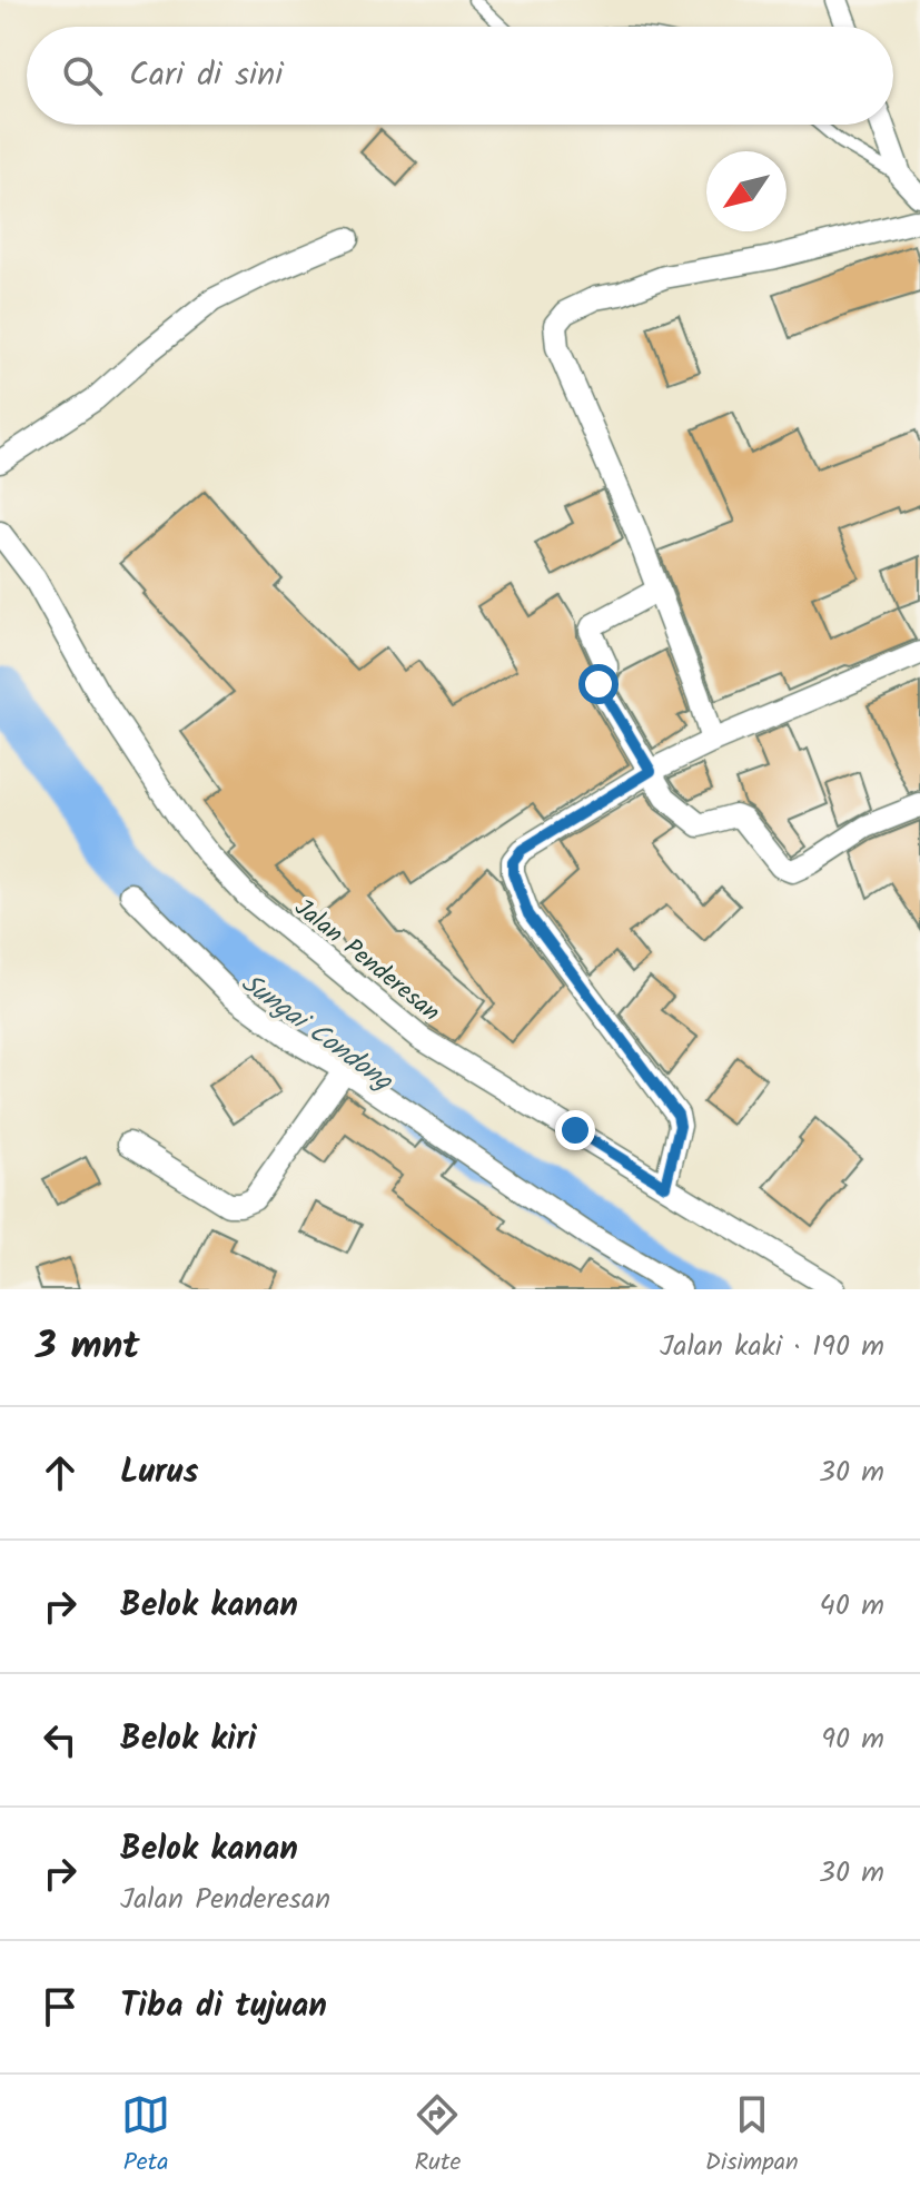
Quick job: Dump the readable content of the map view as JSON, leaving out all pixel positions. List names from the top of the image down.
{
  "streets": {
    "street": ["Jalan Penderesan"]
  },
  "water": ["Sungai Condong"],
  "north": "bottom left",
  "page": {
    "search": "Cari di sini",
    "heading": ["3 mnt", "Jalan kaki · 190 m"],
    "list": [
      ["Lurus", "30 m"],
      ["Belok kanan", "40 m"],
      ["Belok kiri", "90 m"],
      ["Belok kanan", "Jalan Penderesan", "30 m"],
      "Tiba di tujuan"
    ],
    "nav": ["Peta", "Rute", "Disimpan"]
  }
}
